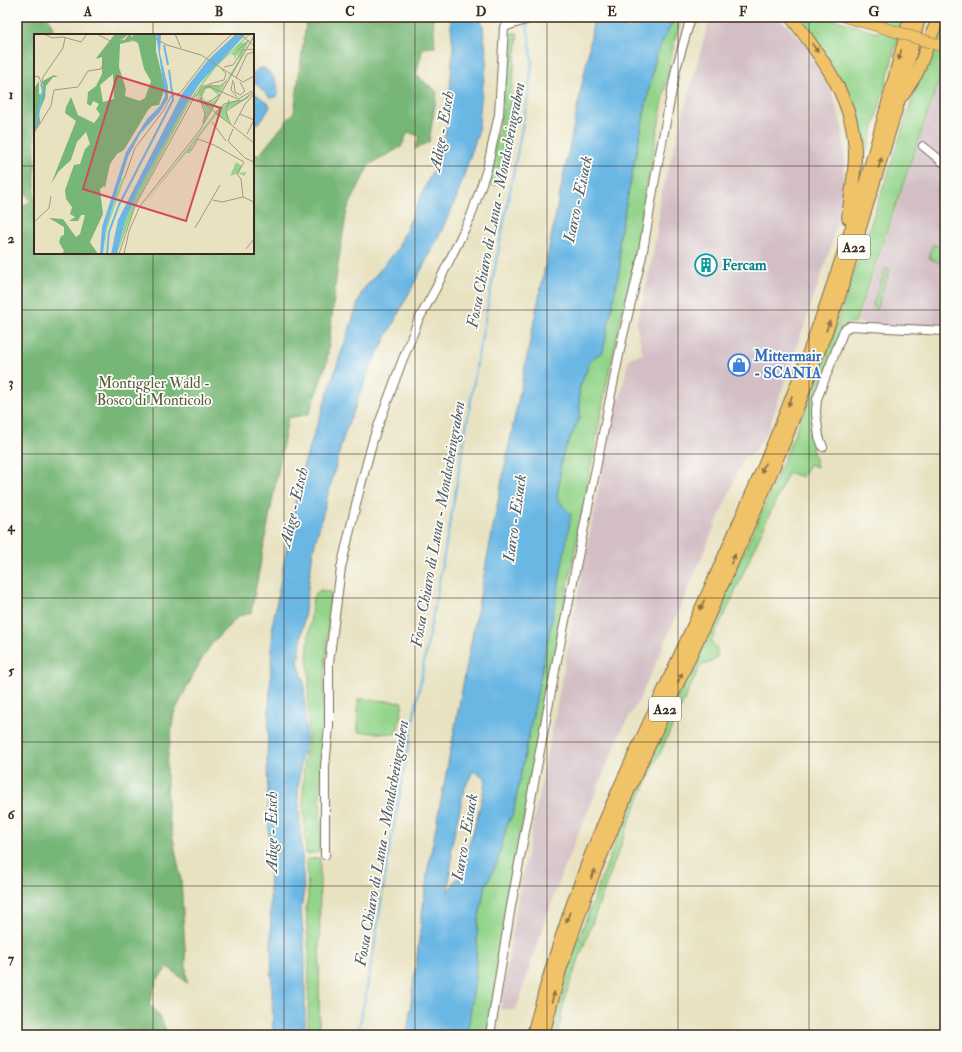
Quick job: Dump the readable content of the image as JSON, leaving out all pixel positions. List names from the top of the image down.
{
  "streets": {
    "highway": ["A22"]
  },
  "water": ["Adige - Etsch", "Isarco - Eisack", "Fossa Chiaro di Luna - Mondscheingraben"],
  "parks": ["Montiggler Wald - Bosco di Monticolo"],
  "places": {
    "building": ["Fercam"],
    "shop": ["Mittermair - SCANIA"]
  },
  "grid": {
    "columns": [
      "A",
      "B",
      "C",
      "D",
      "E",
      "F",
      "G"
    ],
    "rows": [
      "1",
      "2",
      "3",
      "4",
      "5",
      "6",
      "7"
    ]
  }
}
